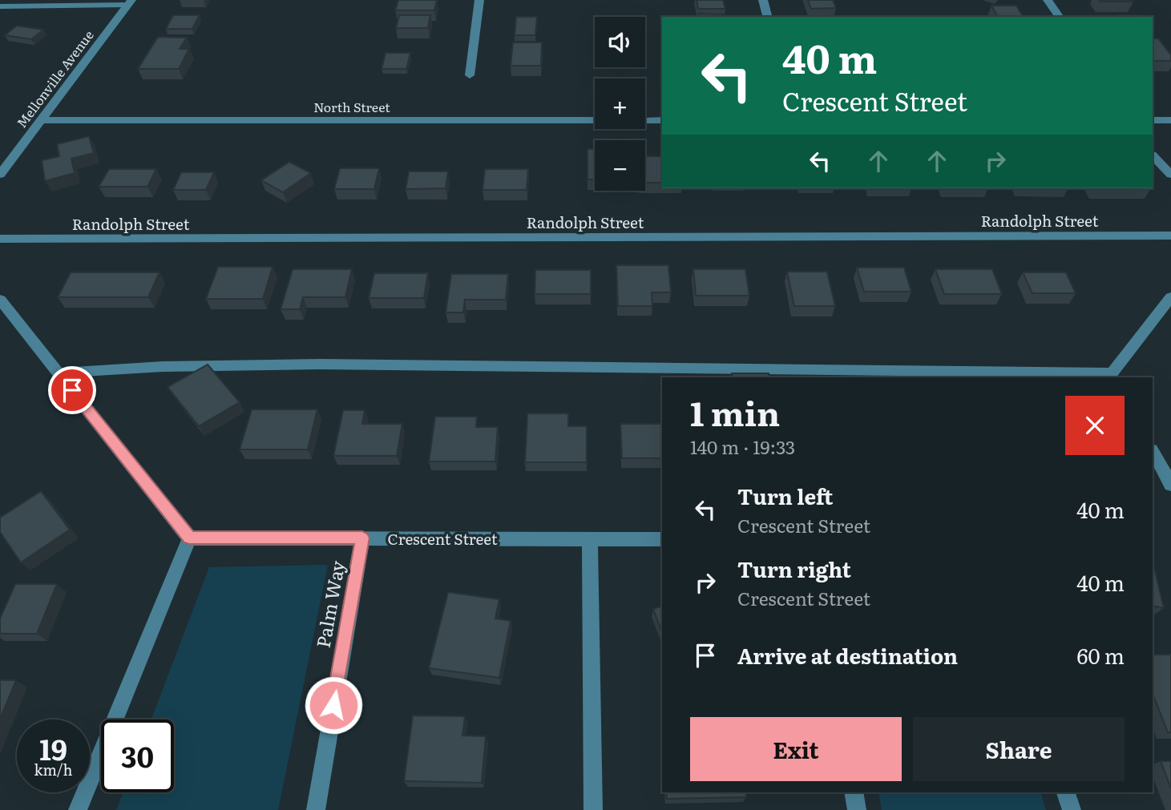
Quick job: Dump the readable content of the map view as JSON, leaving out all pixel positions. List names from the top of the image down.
{
  "streets": {
    "street": [
      "Mellonville Avenue",
      "North Street",
      "Randolph Street",
      "Crescent Street",
      "Palm Way"
    ]
  },
  "crossings": [
    ["Mellonville Avenue", "North Street"],
    ["Crescent Street", "Palm Way"]
  ],
  "page": {
    "map_buttons": ["+", "−"],
    "turn": ["40 m", "Crescent Street"],
    "heading": ["1 min", "140 m · 19:33"],
    "list": [
      {
        "name": "Turn left",
        "note": "Crescent Street",
        "value": "40 m"
      },
      {
        "name": "Turn right",
        "note": "Crescent Street",
        "value": "40 m"
      },
      {
        "name": "Arrive at destination",
        "value": "60 m"
      }
    ],
    "buttons": ["Exit", "Share"],
    "speed": "19 km/h",
    "limit": "30"
  }
}
